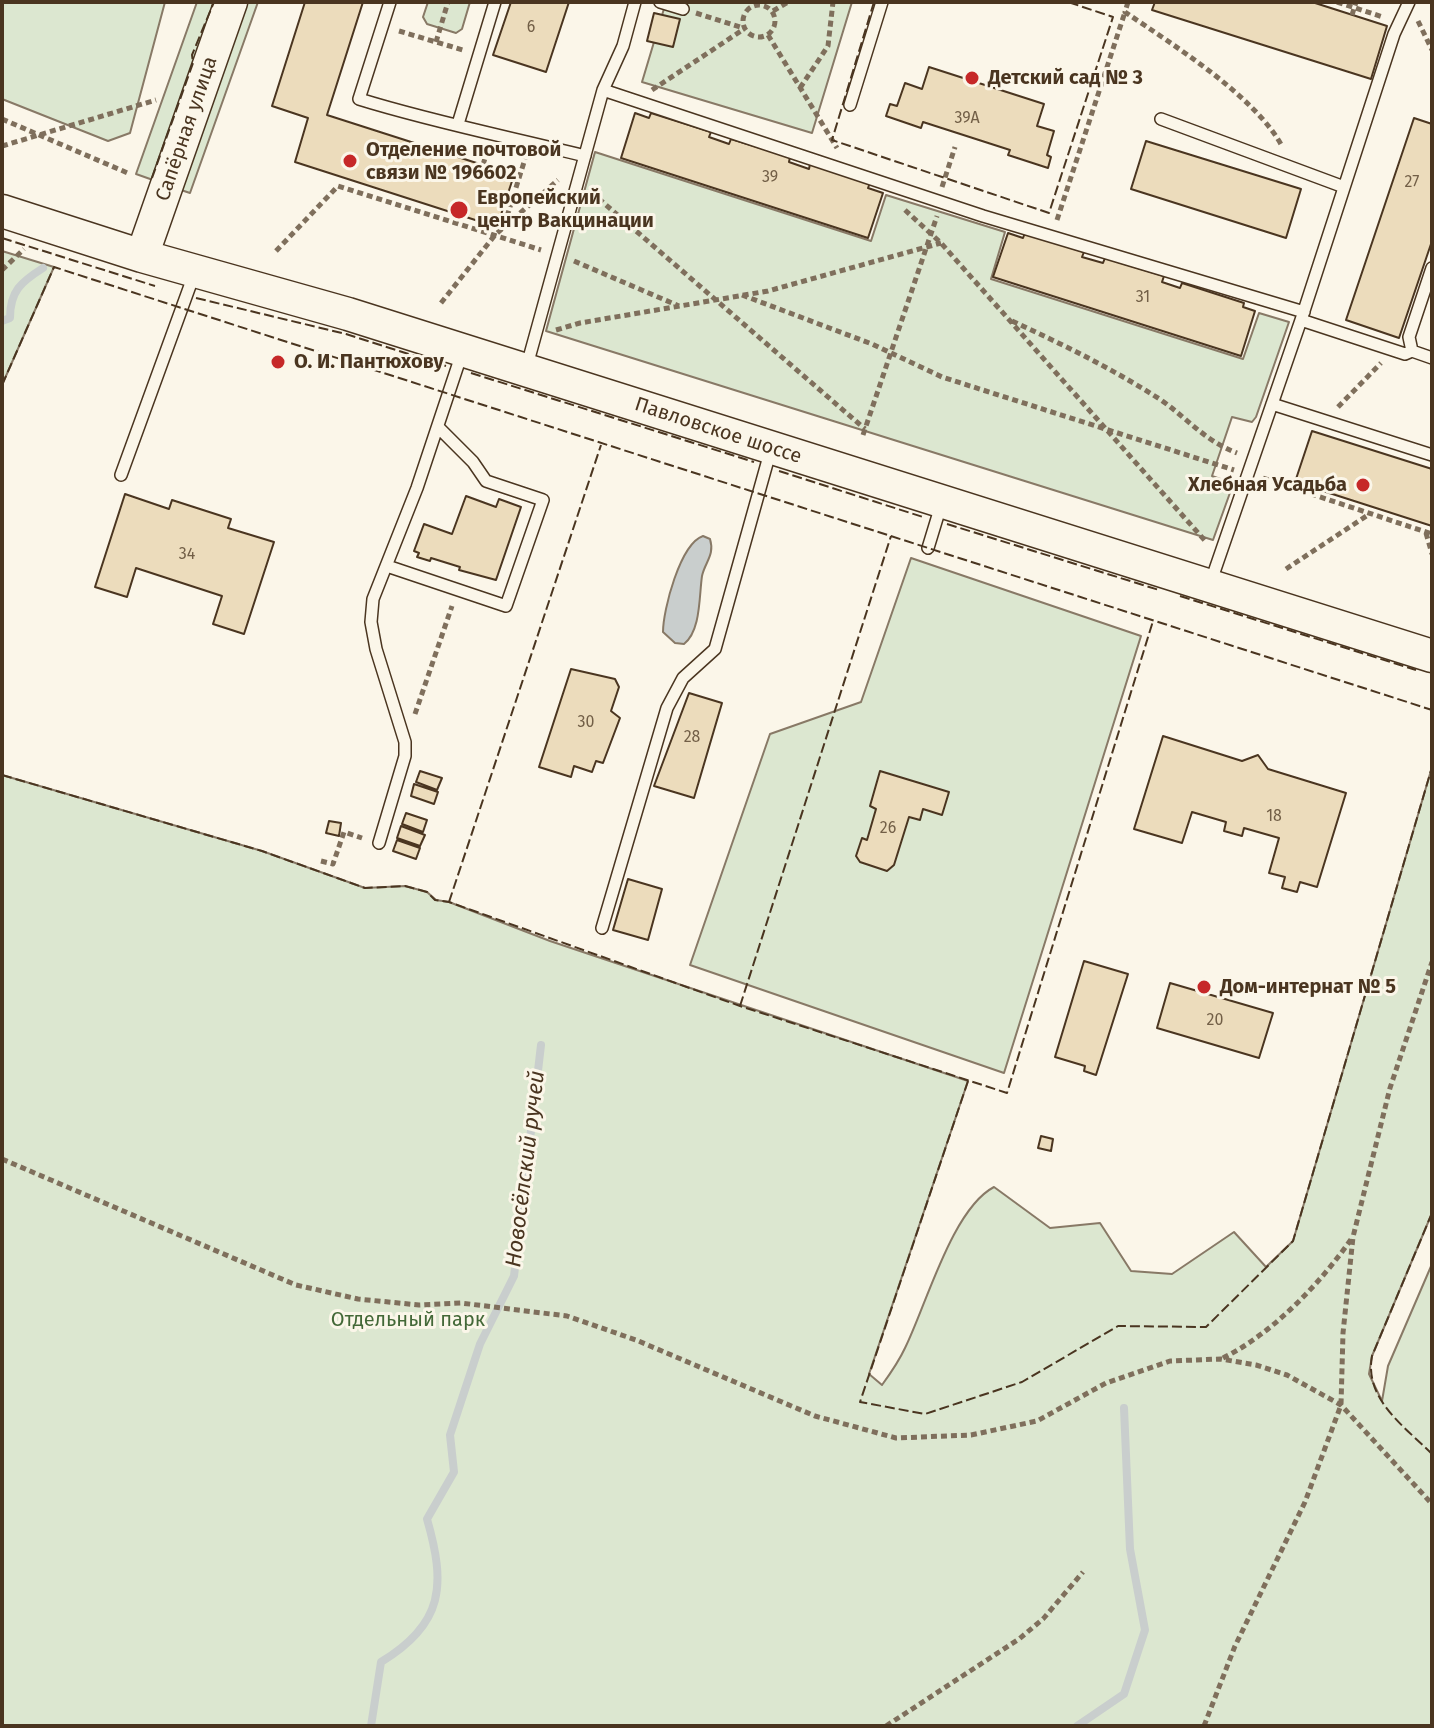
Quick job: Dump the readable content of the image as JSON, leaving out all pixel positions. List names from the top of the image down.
{
  "streets": {
    "main road": ["Сапёрная улица", "Павловское шоссе"]
  },
  "crossings": [
    ["Сапёрная улица", "Павловское шоссе"]
  ],
  "water": ["Новосёлский ручей"],
  "parks": ["Отдельный парк"],
  "places": [
    "Детский сад № 3",
    "Отделение почтовой связи № 196602",
    "Европейский центр Вакцинации",
    "О. И. Пантюхову",
    "Хлебная Усадьба",
    "Дом-интернат № 5"
  ],
  "house_numbers": [
    "6",
    "39А",
    "39",
    "27",
    "31",
    "34",
    "30",
    "28",
    "18",
    "26",
    "20"
  ]
}
